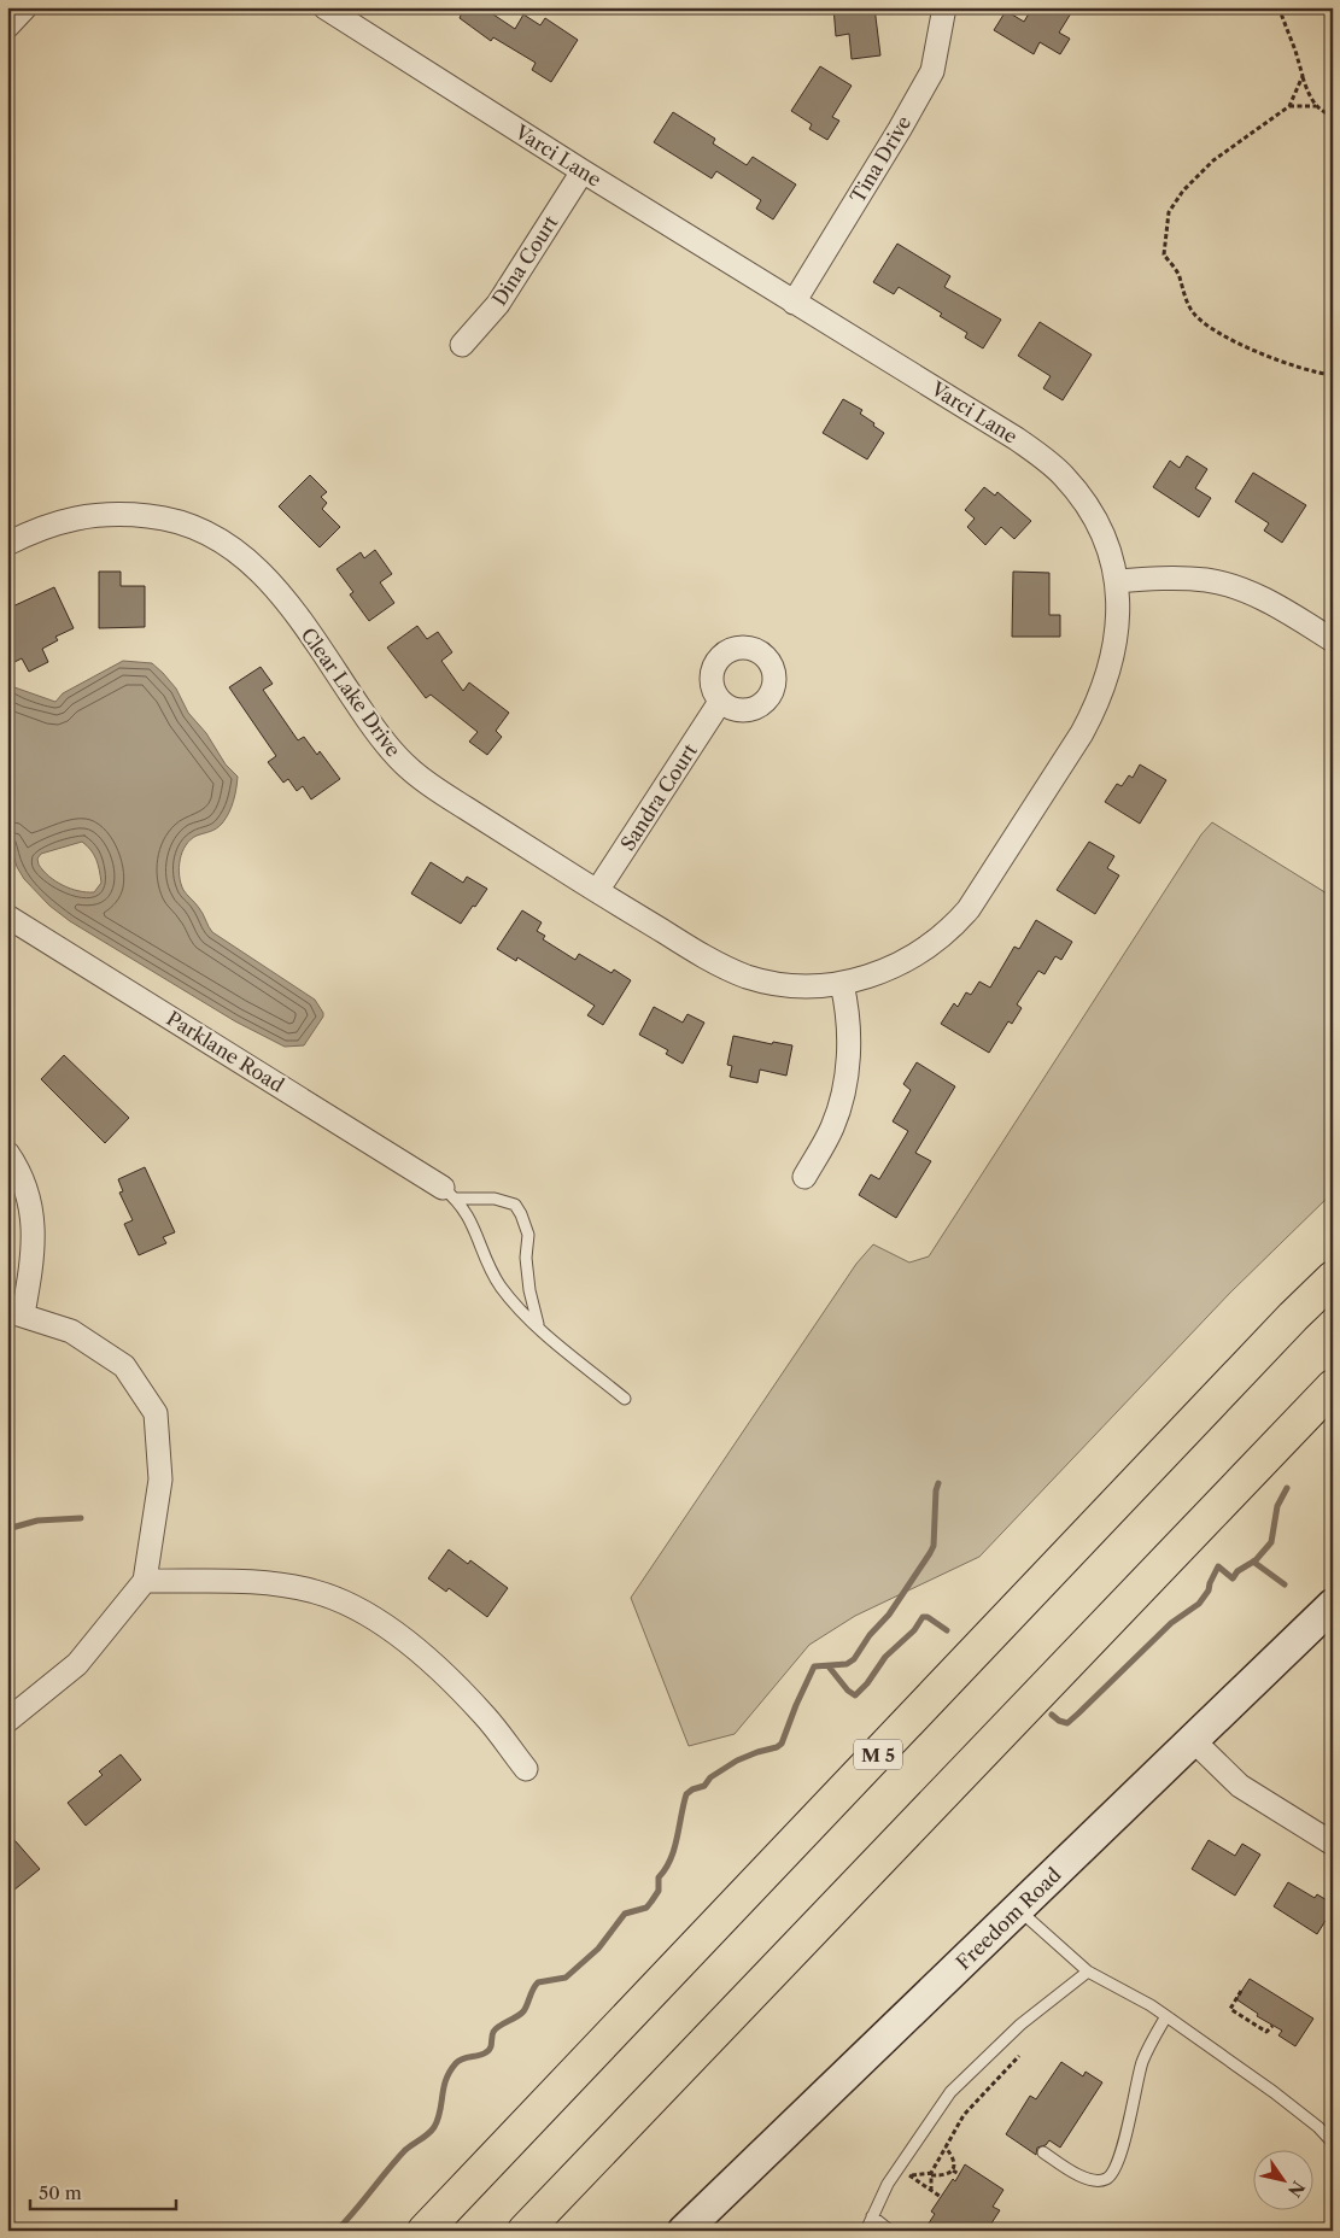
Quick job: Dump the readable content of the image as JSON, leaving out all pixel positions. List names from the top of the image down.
{
  "streets": {
    "highway": ["M 5"],
    "street": [
      "Varci Lane",
      "Tina Drive",
      "Dina Court",
      "Clear Lake Drive",
      "Sandra Court",
      "Parklane Road",
      "Freedom Road"
    ]
  },
  "crossings": [
    ["Varci Lane", "Tina Drive"],
    ["Varci Lane", "Dina Court"],
    ["Varci Lane", "Clear Lake Drive"],
    ["Clear Lake Drive", "Sandra Court"]
  ],
  "scale_bar": "50 m",
  "north": "bottom right"
}
